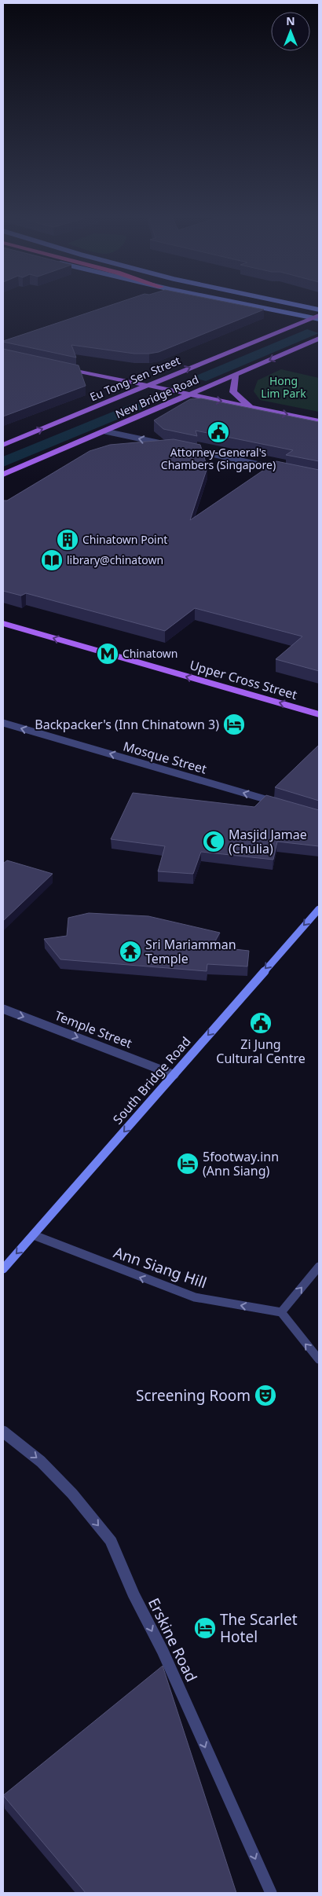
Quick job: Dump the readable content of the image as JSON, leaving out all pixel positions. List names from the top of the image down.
{
  "streets": {
    "main road": [
      "Eu Tong Sen Street",
      "New Bridge Road",
      "Upper Cross Street",
      "South Bridge Road"
    ],
    "street": [
      "Mosque Street",
      "Temple Street",
      "Ann Siang Hill",
      "Erskine Road"
    ]
  },
  "crossings": [
    ["Temple Street", "South Bridge Road"],
    ["South Bridge Road", "Ann Siang Hill"]
  ],
  "one_way": [
    "Eu Tong Sen Street",
    "Upper Cross Street",
    "Mosque Street",
    "Temple Street",
    "South Bridge Road",
    "Ann Siang Hill",
    "Erskine Road"
  ],
  "parks": ["Hong Lim Park"],
  "places": {
    "public building": ["Attorney-General's Chambers (Singapore)", "Zi Jung Cultural Centre"],
    "building": ["Chinatown Point"],
    "library": ["library@chinatown"],
    "metro station": ["Chinatown"],
    "hotel": ["Backpacker's (Inn Chinatown 3)", "5footway.inn (Ann Siang)", "The Scarlet Hotel"],
    "mosque": ["Masjid Jamae (Chulia)"],
    "temple": ["Sri Mariamman Temple"],
    "theatre": ["Screening Room"]
  },
  "north": "top"
}
